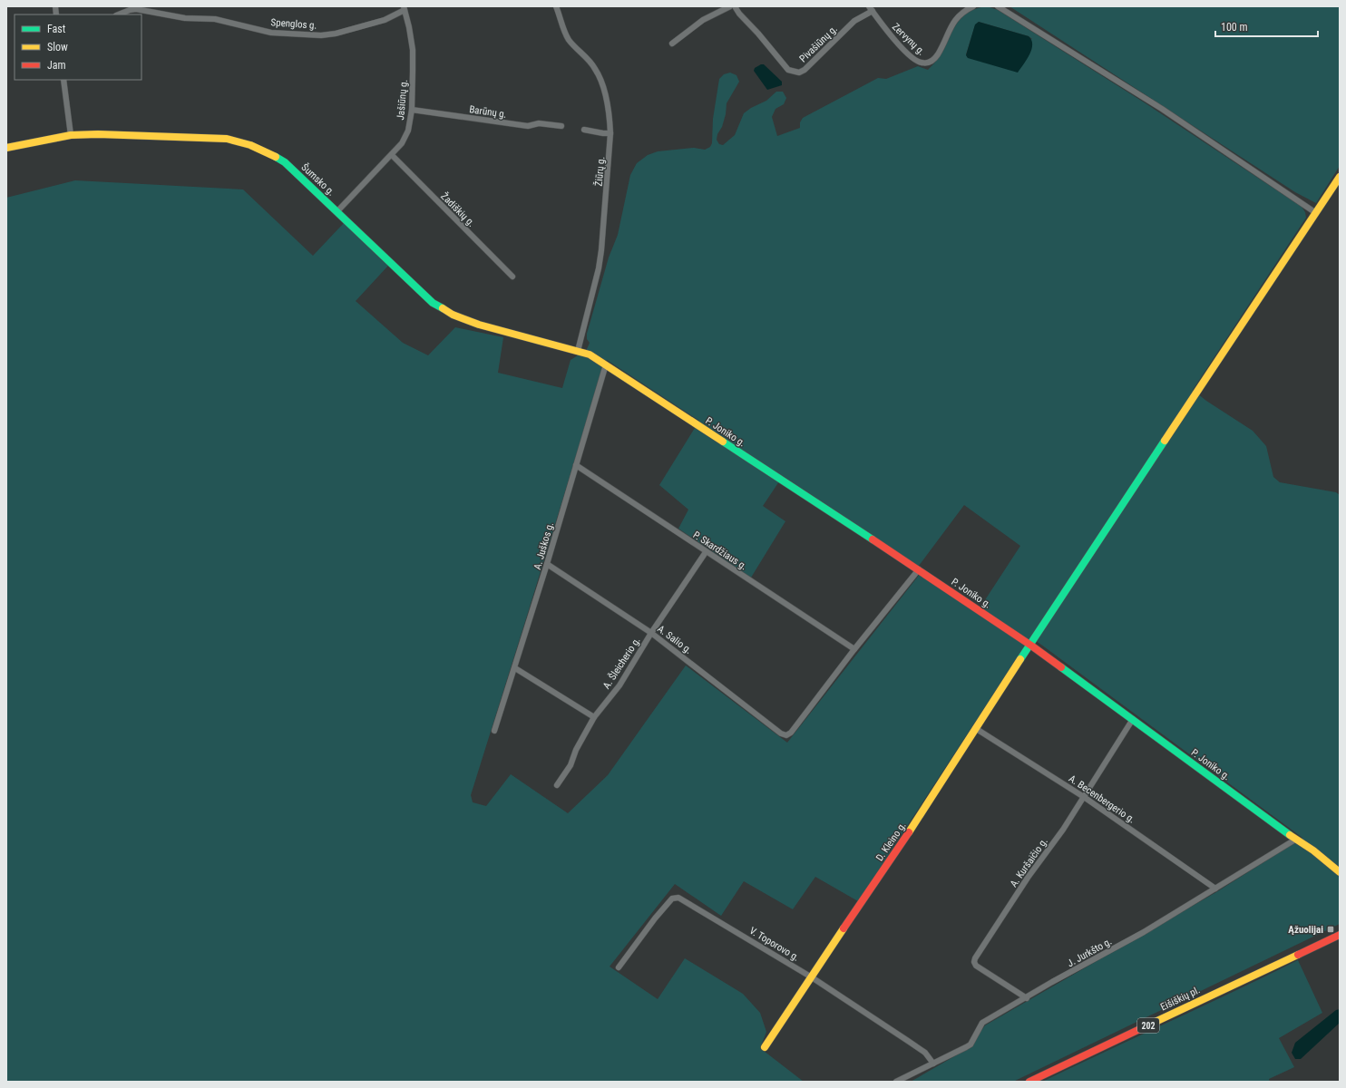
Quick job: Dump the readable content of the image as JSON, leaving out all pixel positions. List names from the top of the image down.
{
  "streets": {
    "street": [
      "Spenglos g.",
      "Zervynų g.",
      "Pivašiūnų g.",
      "Jašiūnų g.",
      "Barūnų g.",
      "Žiūrų g.",
      "Šumsko g.",
      "Žadiškių g.",
      "P. Joniko g.",
      "A. Juškos g.",
      "P. Skardžiaus g.",
      "A. Salio g.",
      "A. Šleicherio g.",
      "A. Becenbergerio g.",
      "D. Kleino g.",
      "A. Kuršaičio g.",
      "V. Toporovo g.",
      "J. Jurkšto g.",
      "Eišiškių pl.",
      "202"
    ]
  },
  "crossings": [
    ["Spenglos g.", "Jašiūnų g."],
    ["Zervynų g.", "Pivašiūnų g."],
    ["Jašiūnų g.", "Barūnų g."],
    ["Jašiūnų g.", "Šumsko g."],
    ["Jašiūnų g.", "Žadiškių g."],
    ["Žiūrų g.", "Šumsko g."],
    ["Žiūrų g.", "P. Joniko g."],
    ["Šumsko g.", "P. Joniko g."],
    ["P. Joniko g.", "A. Juškos g."],
    ["P. Joniko g.", "D. Kleino g."],
    ["P. Joniko g.", "A. Kuršaičio g."],
    ["P. Joniko g.", "J. Jurkšto g."],
    ["A. Juškos g.", "P. Skardžiaus g."],
    ["A. Juškos g.", "A. Salio g."],
    ["P. Skardžiaus g.", "A. Salio g."],
    ["P. Skardžiaus g.", "A. Šleicherio g."],
    ["A. Salio g.", "A. Šleicherio g."],
    ["A. Becenbergerio g.", "D. Kleino g."],
    ["A. Becenbergerio g.", "A. Kuršaičio g."],
    ["A. Becenbergerio g.", "J. Jurkšto g."],
    ["D. Kleino g.", "V. Toporovo g."],
    ["A. Kuršaičio g.", "J. Jurkšto g."],
    ["V. Toporovo g.", "J. Jurkšto g."]
  ],
  "places": {
    "transit": ["Ąžuolijai"]
  },
  "legend": ["Fast", "Slow", "Jam"],
  "scale_bar": "100 m"
}
